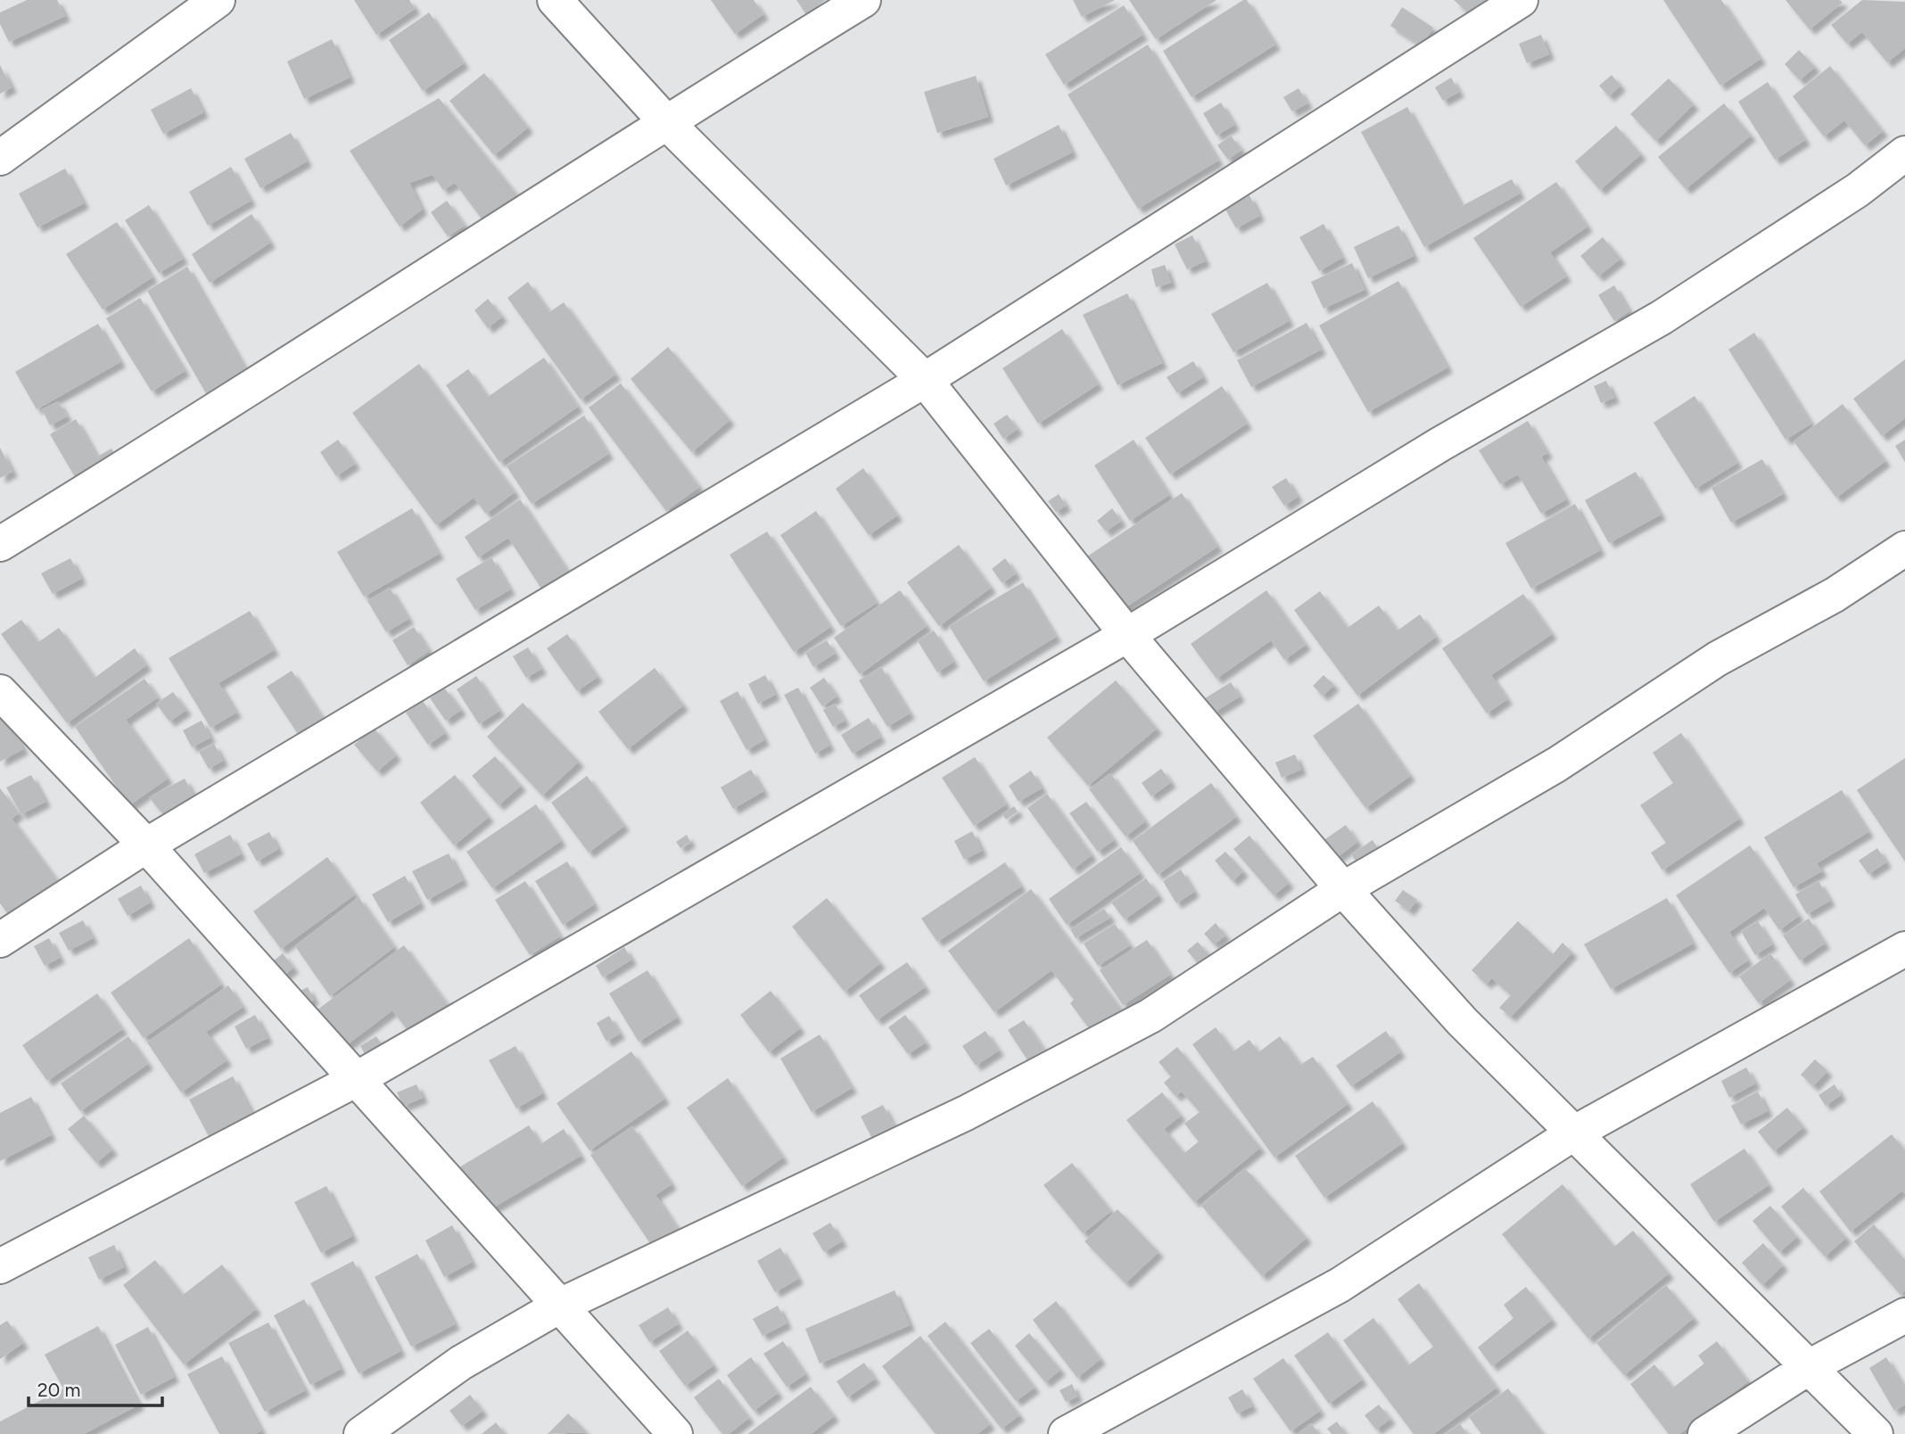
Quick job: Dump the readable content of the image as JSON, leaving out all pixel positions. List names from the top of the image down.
{
  "scale_bar": "20 m"
}
